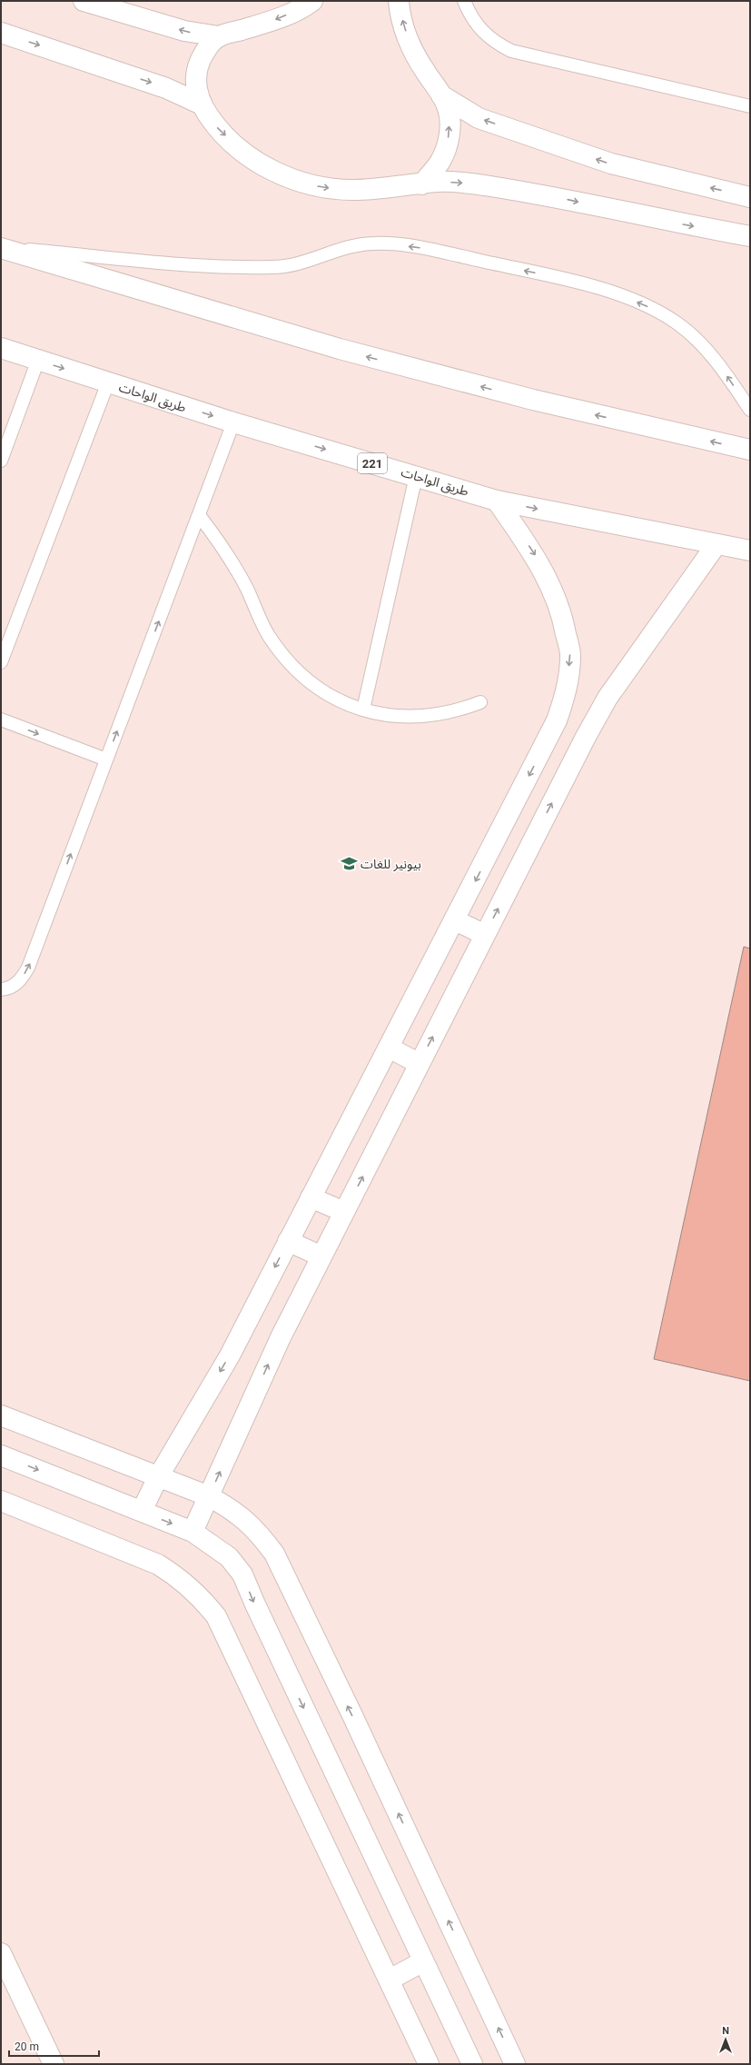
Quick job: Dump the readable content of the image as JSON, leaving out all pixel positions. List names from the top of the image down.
{
  "streets": {
    "main road": ["طريق الواحات", "221"]
  },
  "places": {
    "school or university": ["بيونير للغات"]
  },
  "scale_bar": "20 m",
  "north": "top"
}
